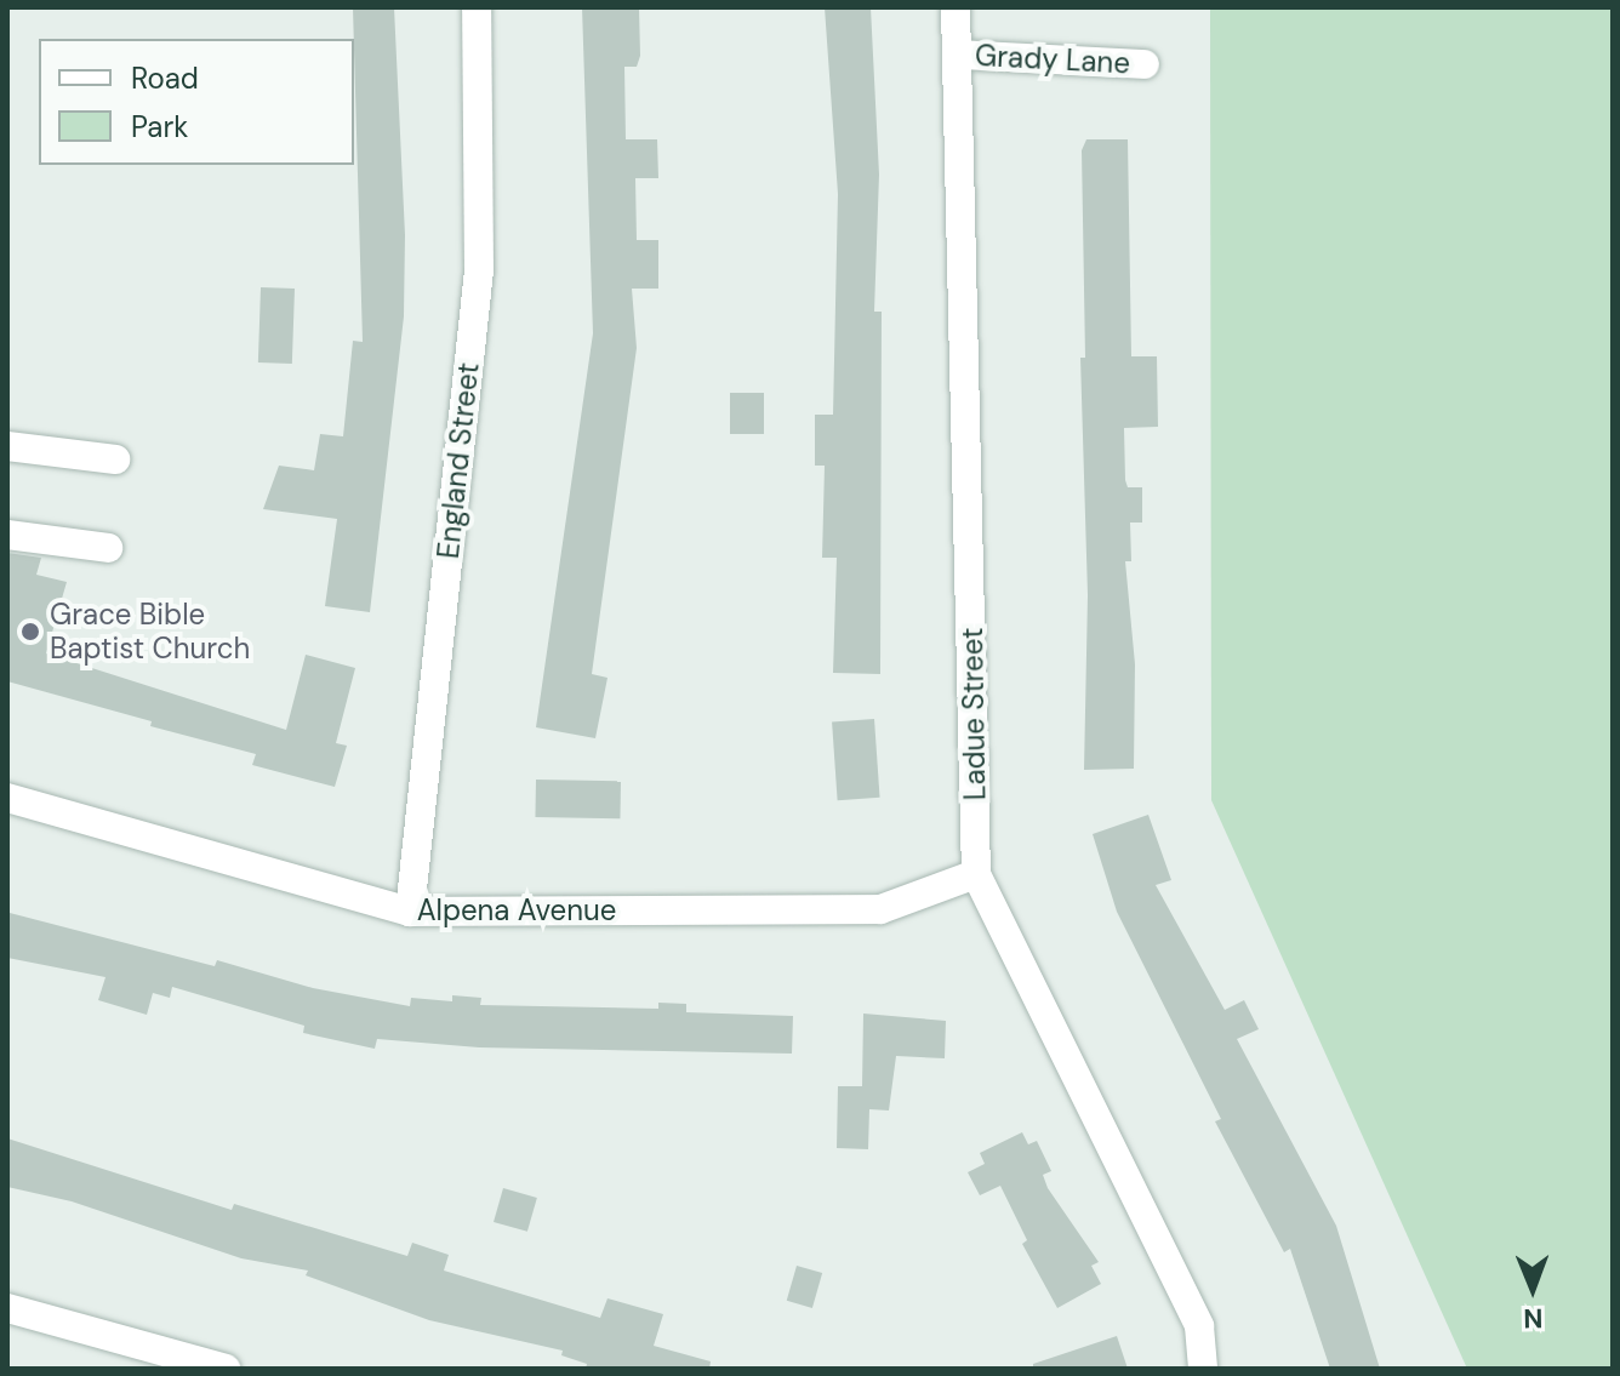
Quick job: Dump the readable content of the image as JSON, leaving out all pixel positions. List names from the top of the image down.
{
  "streets": {
    "street": [
      "Grady Lane",
      "England Street",
      "Ladue Street",
      "Alpena Avenue"
    ]
  },
  "crossings": [
    ["Grady Lane", "Ladue Street"],
    ["England Street", "Alpena Avenue"],
    ["Ladue Street", "Alpena Avenue"]
  ],
  "places": ["Grace Bible Baptist Church"],
  "legend": ["Road", "Park"],
  "north": "bottom"
}
